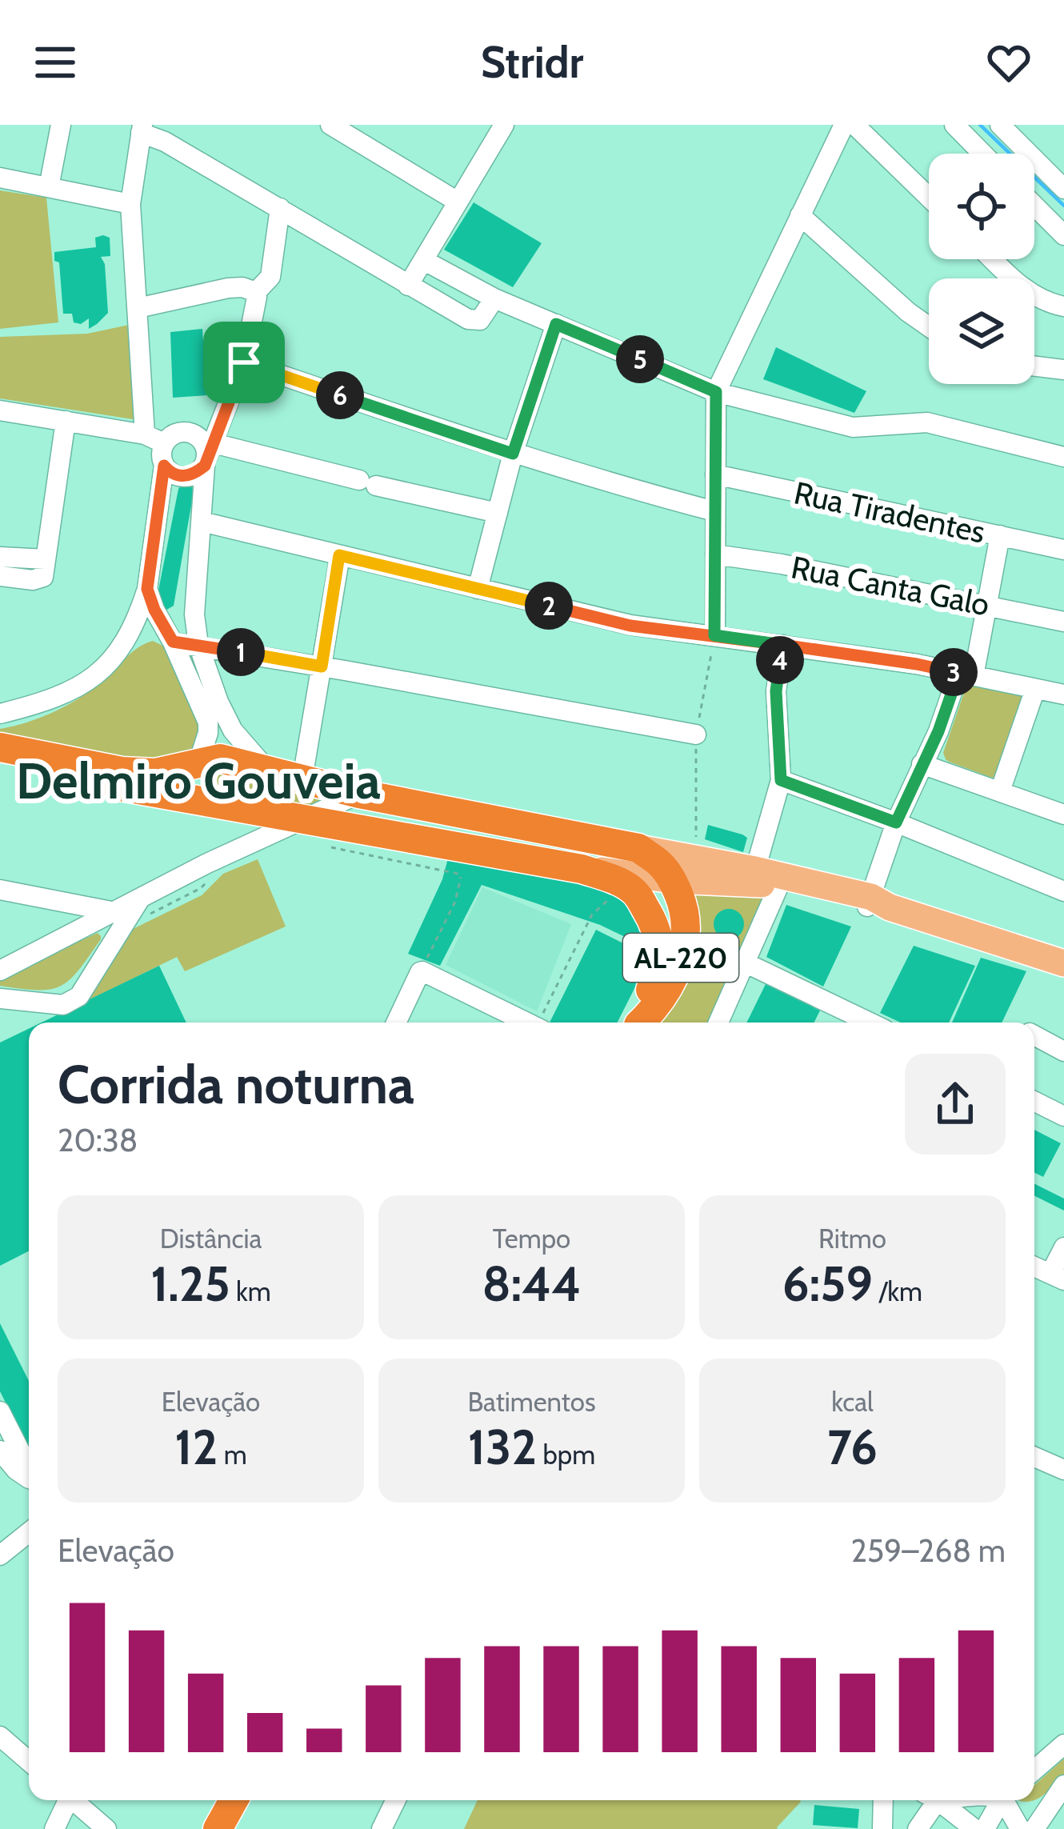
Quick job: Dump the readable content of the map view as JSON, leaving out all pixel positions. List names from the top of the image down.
{
  "streets": {
    "highway": ["AL-220"],
    "street": ["Rua Tiradentes", "Rua Canta Galo"]
  },
  "districts": ["Delmiro Gouveia"],
  "page": {
    "header": "Stridr",
    "pins": [
      "5",
      "6",
      "2",
      "1",
      "4",
      "3"
    ],
    "heading": ["Corrida noturna", "20:38"],
    "stats": [
      ["Distância", "1.25 km"],
      ["Tempo", "8:44"],
      ["Ritmo", "6:59 /km"],
      ["Elevação", "12 m"],
      ["Batimentos", "132 bpm"],
      ["kcal", "76"]
    ],
    "chart": ["Elevação", "259–268 m"]
  }
}
